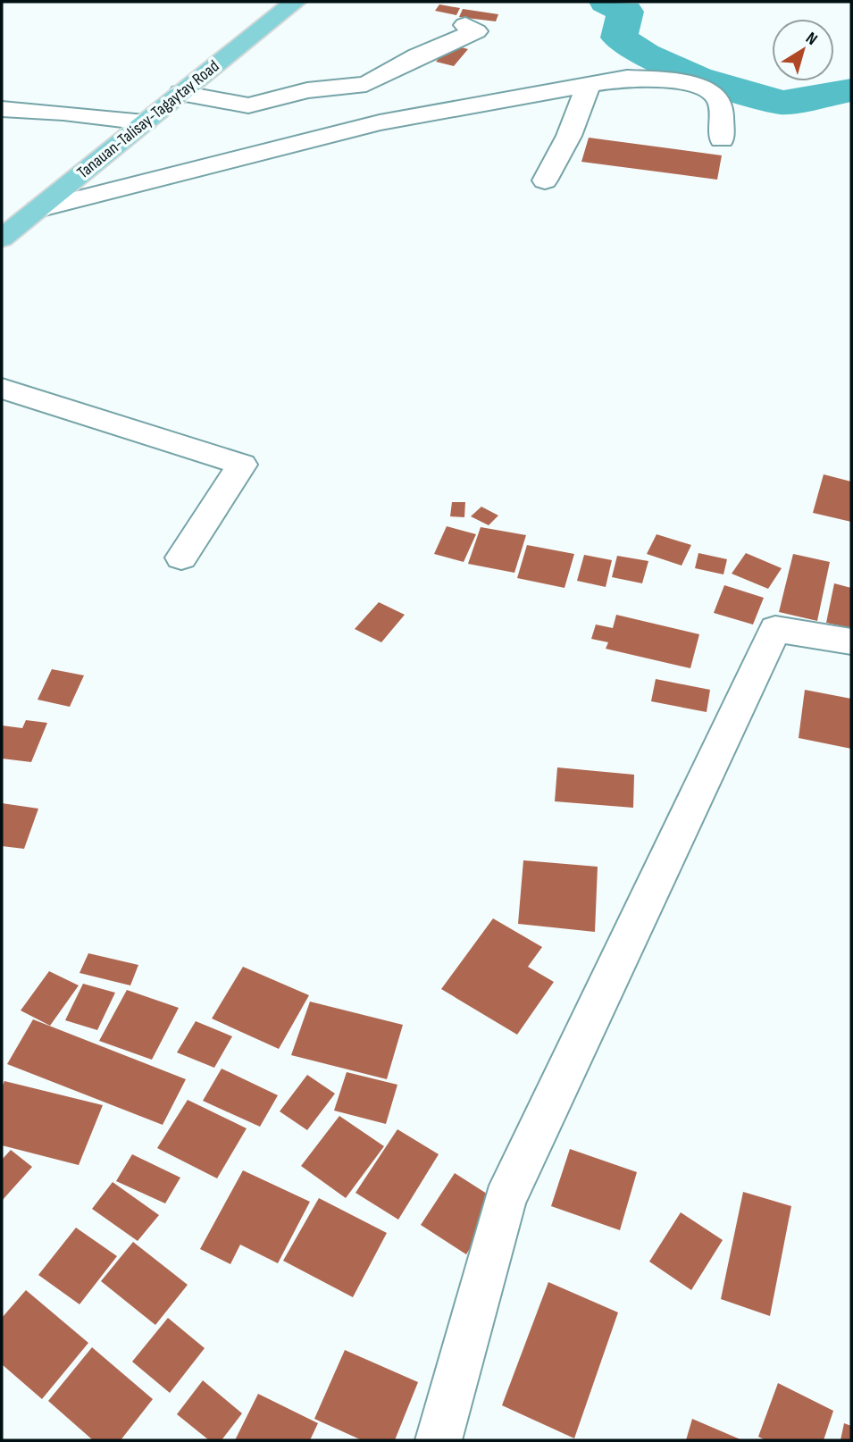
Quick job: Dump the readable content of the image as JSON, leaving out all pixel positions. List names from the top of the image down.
{
  "streets": {
    "main road": ["Tanauan-Talisay-Tagaytay Road"]
  },
  "north": "top right"
}
